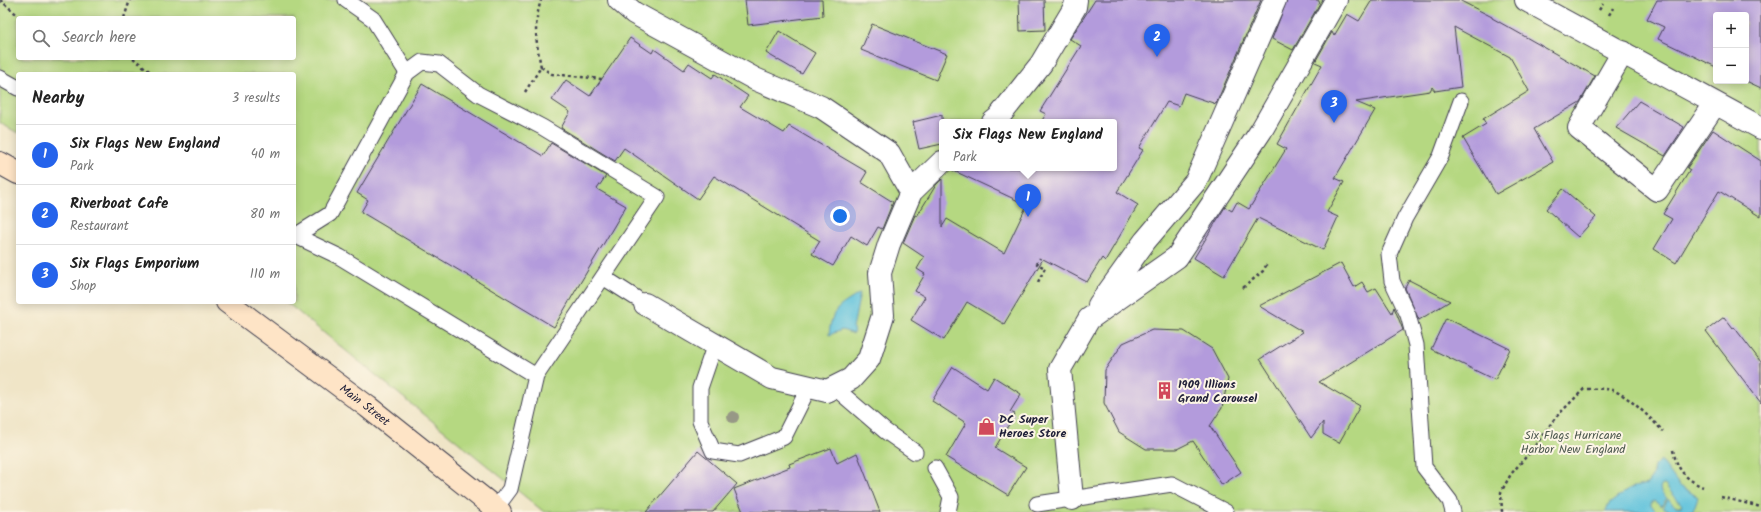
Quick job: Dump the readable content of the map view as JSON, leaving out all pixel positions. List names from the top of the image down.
{
  "streets": {
    "main road": ["Main Street"]
  },
  "parks": ["Six Flags Hurricane Harbor New England"],
  "places": {
    "building": ["1909 Illions Grand Carousel"],
    "shop": ["DC Super Heroes Store"]
  },
  "page": {
    "map_buttons": ["+", "−"],
    "search": "Search here",
    "pins": ["2", "3", "1"],
    "heading": ["Nearby", "3 results"],
    "popup": ["Six Flags New England", "Park"],
    "list": [
      {
        "mark": "1",
        "name": "Six Flags New England",
        "note": "Park",
        "value": "40 m"
      },
      {
        "mark": "2",
        "name": "Riverboat Cafe",
        "note": "Restaurant",
        "value": "80 m"
      },
      {
        "mark": "3",
        "name": "Six Flags Emporium",
        "note": "Shop",
        "value": "110 m"
      }
    ]
  }
}
